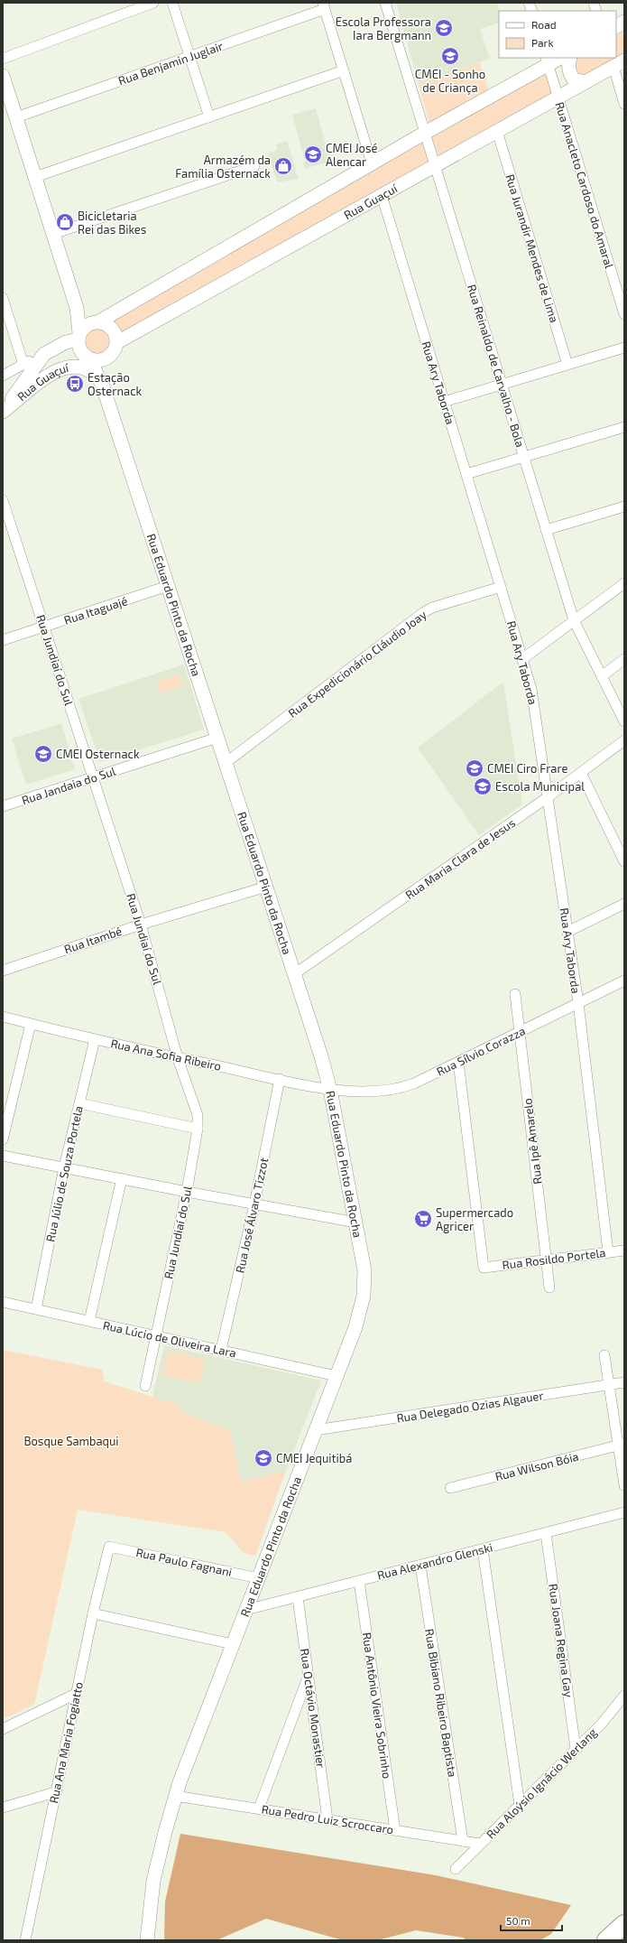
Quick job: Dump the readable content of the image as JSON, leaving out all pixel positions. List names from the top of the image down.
{
  "streets": {
    "main road": ["Rua Guaçuí", "Rua Eduardo Pinto da Rocha"],
    "street": [
      "Rua Benjamin Juglair",
      "Rua Anacleto Cardoso do Amaral",
      "Rua Jurandir Mendes de Lima",
      "Rua Reinaldo de Carvalho - Bola",
      "Rua Ary Taborda",
      "Rua Itaguajé",
      "Rua Jundiaí do Sul",
      "Rua Expedicionário Cláudio Joay",
      "Rua Jandaia do Sul",
      "Rua Maria Clara de Jesus",
      "Rua Itambé",
      "Rua Sílvio Corazza",
      "Rua Ana Sofia Ribeiro",
      "Rua Ipê Amarelo",
      "Rua Júlio de Souza Portela",
      "Rua José Álvaro Tizzot",
      "Rua Rosildo Portela",
      "Rua Lúcio de Oliveira Lara",
      "Rua Delegado Ozias Algauer",
      "Rua Wilson Bóia",
      "Rua Alexandro Glenski",
      "Rua Paulo Fagnani",
      "Rua Joana Regina Gay",
      "Rua Bibiano Ribeiro Baptista",
      "Rua Antônio Vieira Sobrinho",
      "Rua Octávio Monastier",
      "Rua Ana Maria Fogiatto",
      "Rua Aloýsio Ignácio Werlang",
      "Rua Pedro Luiz Scroccaro"
    ]
  },
  "crossings": [
    ["Rua Anacleto Cardoso do Amaral", "Rua Guaçuí"],
    ["Rua Guaçuí", "Rua Jurandir Mendes de Lima"],
    ["Rua Guaçuí", "Rua Reinaldo de Carvalho - Bola"],
    ["Rua Guaçuí", "Rua Ary Taborda"],
    ["Rua Guaçuí", "Rua Eduardo Pinto da Rocha"],
    ["Rua Ary Taborda", "Rua Expedicionário Cláudio Joay"],
    ["Rua Ary Taborda", "Rua Maria Clara de Jesus"],
    ["Rua Ary Taborda", "Rua Sílvio Corazza"],
    ["Rua Ary Taborda", "Rua Rosildo Portela"],
    ["Rua Eduardo Pinto da Rocha", "Rua Itaguajé"],
    ["Rua Eduardo Pinto da Rocha", "Rua Expedicionário Cláudio Joay"],
    ["Rua Eduardo Pinto da Rocha", "Rua Jandaia do Sul"],
    ["Rua Eduardo Pinto da Rocha", "Rua Maria Clara de Jesus"],
    ["Rua Eduardo Pinto da Rocha", "Rua Itambé"],
    ["Rua Eduardo Pinto da Rocha", "Rua Sílvio Corazza"],
    ["Rua Eduardo Pinto da Rocha", "Rua Ana Sofia Ribeiro"],
    ["Rua Eduardo Pinto da Rocha", "Rua Lúcio de Oliveira Lara"],
    ["Rua Eduardo Pinto da Rocha", "Rua Delegado Ozias Algauer"],
    ["Rua Eduardo Pinto da Rocha", "Rua Alexandro Glenski"],
    ["Rua Eduardo Pinto da Rocha", "Rua Paulo Fagnani"],
    ["Rua Eduardo Pinto da Rocha", "Rua Pedro Luiz Scroccaro"],
    ["Rua Itaguajé", "Rua Jundiaí do Sul"],
    ["Rua Jundiaí do Sul", "Rua Jandaia do Sul"],
    ["Rua Jundiaí do Sul", "Rua Itambé"],
    ["Rua Jundiaí do Sul", "Rua Ana Sofia Ribeiro"],
    ["Rua Jundiaí do Sul", "Rua Lúcio de Oliveira Lara"],
    ["Rua Sílvio Corazza", "Rua Ana Sofia Ribeiro"],
    ["Rua Sílvio Corazza", "Rua Ipê Amarelo"],
    ["Rua Sílvio Corazza", "Rua Rosildo Portela"],
    ["Rua Ana Sofia Ribeiro", "Rua Júlio de Souza Portela"],
    ["Rua Ana Sofia Ribeiro", "Rua José Álvaro Tizzot"],
    ["Rua Ipê Amarelo", "Rua Rosildo Portela"],
    ["Rua Júlio de Souza Portela", "Rua Lúcio de Oliveira Lara"],
    ["Rua José Álvaro Tizzot", "Rua Lúcio de Oliveira Lara"],
    ["Rua Alexandro Glenski", "Rua Joana Regina Gay"],
    ["Rua Alexandro Glenski", "Rua Bibiano Ribeiro Baptista"],
    ["Rua Alexandro Glenski", "Rua Antônio Vieira Sobrinho"],
    ["Rua Alexandro Glenski", "Rua Octávio Monastier"],
    ["Rua Paulo Fagnani", "Rua Ana Maria Fogiatto"],
    ["Rua Joana Regina Gay", "Rua Aloýsio Ignácio Werlang"],
    ["Rua Bibiano Ribeiro Baptista", "Rua Pedro Luiz Scroccaro"],
    ["Rua Antônio Vieira Sobrinho", "Rua Pedro Luiz Scroccaro"],
    ["Rua Octávio Monastier", "Rua Pedro Luiz Scroccaro"],
    ["Rua Aloýsio Ignácio Werlang", "Rua Pedro Luiz Scroccaro"]
  ],
  "parks": ["Bosque Sambaqui"],
  "places": {
    "school or university": [
      "Escola Professora Iara Bergmann",
      "CMEI - Sonho de Criança",
      "CMEI José Alencar",
      "CMEI Osternack",
      "CMEI Ciro Frare",
      "Escola Municipal",
      "CMEI Jequitibá"
    ],
    "shop": ["Armazém da Família Osternack", "Bicicletaria Rei das Bikes"],
    "bus stop": ["Estação Osternack"],
    "supermarket": ["Supermercado Agricer"]
  },
  "legend": ["Road", "Park"],
  "scale_bar": "50 m"
}
